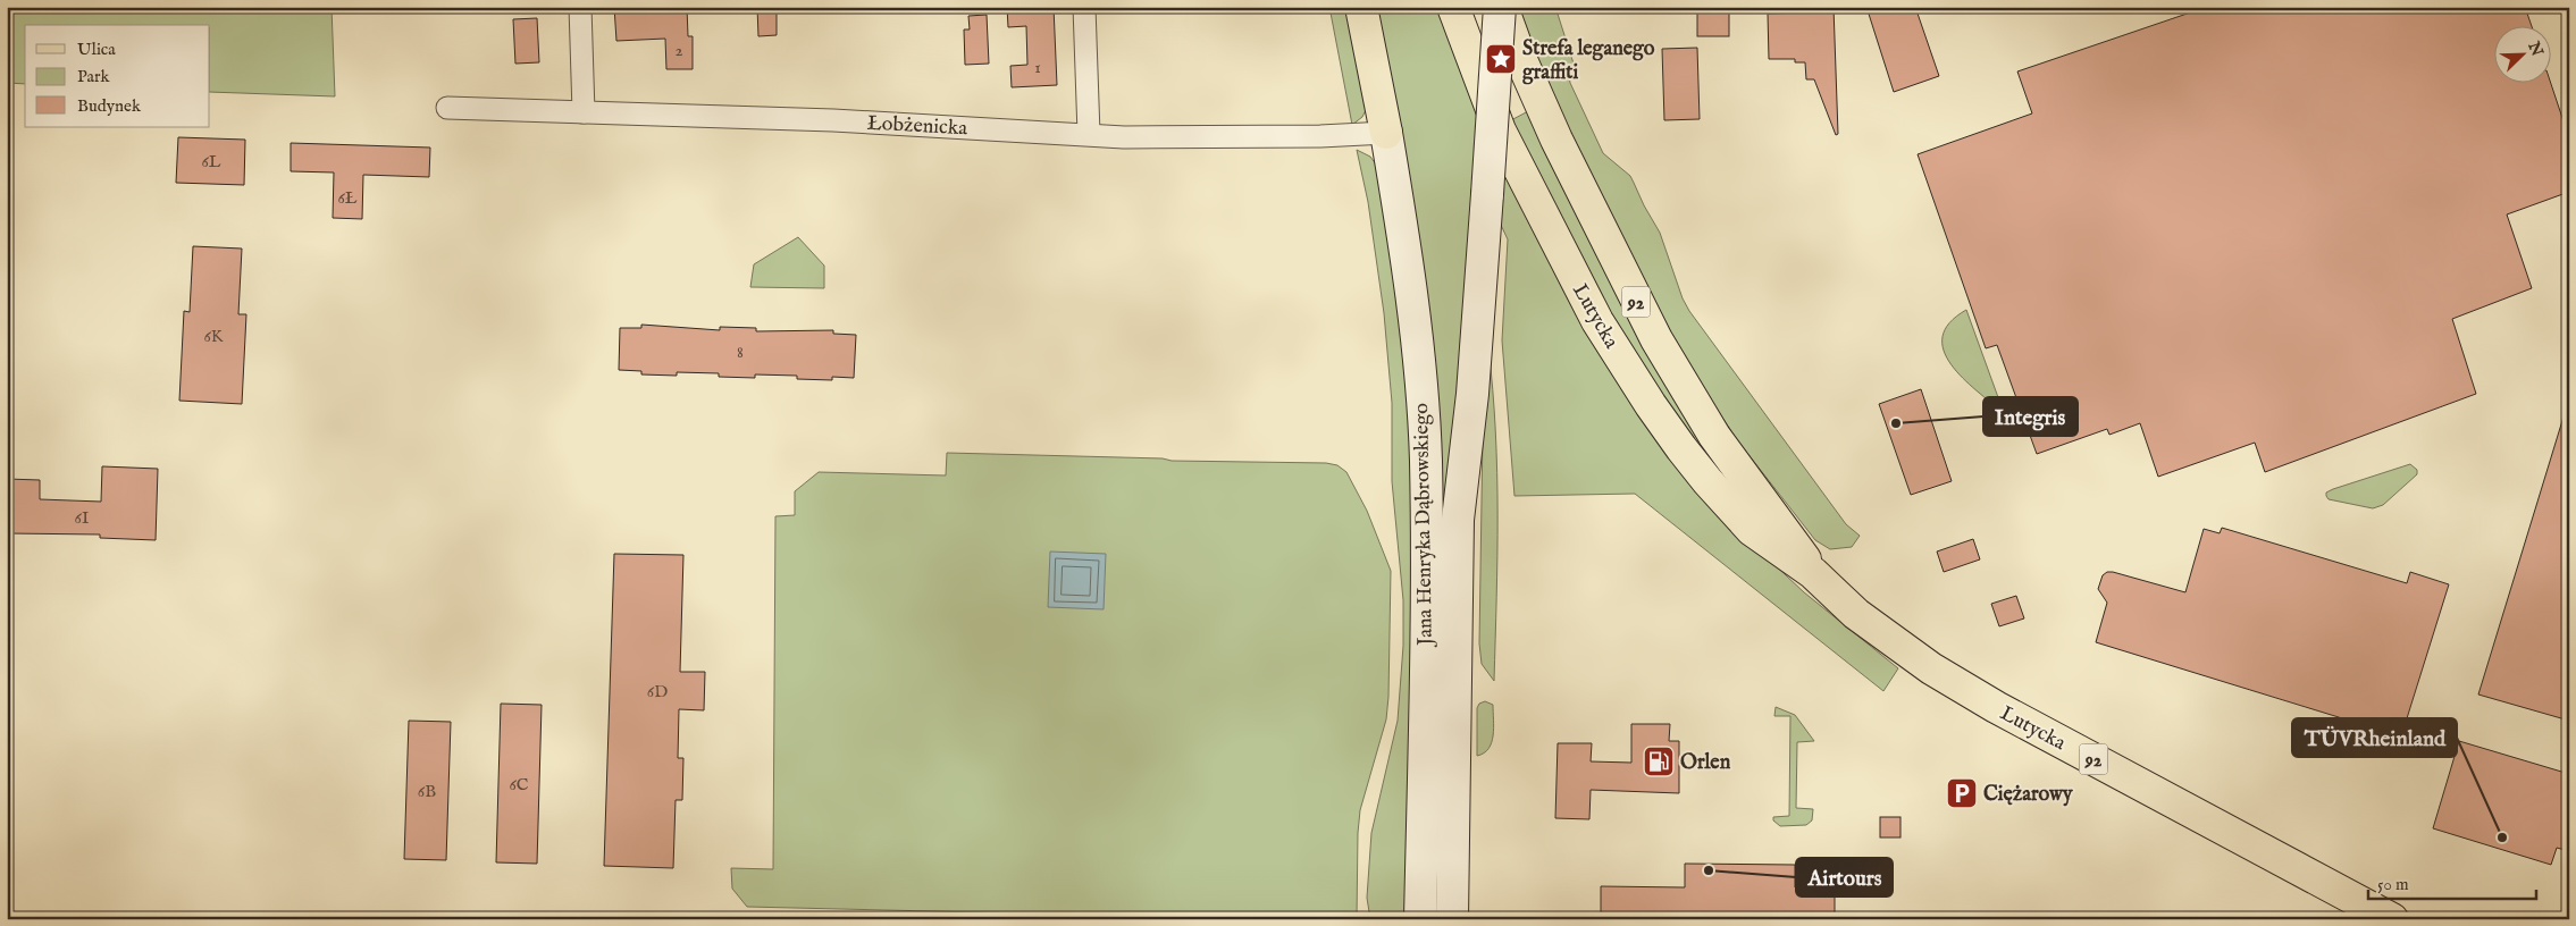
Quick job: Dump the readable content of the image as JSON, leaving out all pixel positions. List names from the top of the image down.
{
  "streets": {
    "main road": ["92", "Lutycka", "Jana Henryka Dąbrowskiego"],
    "street": ["Łobżenicka"]
  },
  "crossings": [
    ["Łobżenicka", "Jana Henryka Dąbrowskiego"],
    ["Lutycka", "Jana Henryka Dąbrowskiego"]
  ],
  "places": {
    "place": ["Strefa leganego graffiti"],
    "other": ["Integris", "TÜVRheinland", "Airtours"],
    "fuel station": ["Orlen"],
    "parking": ["Ciężarowy"]
  },
  "house_numbers": [
    "2",
    "1",
    "6L",
    "6Ł",
    "6K",
    "8",
    "6I",
    "6D",
    "6C",
    "6B"
  ],
  "legend": ["Ulica", "Park", "Budynek"],
  "scale_bar": "50 m",
  "north": "top right"
}
